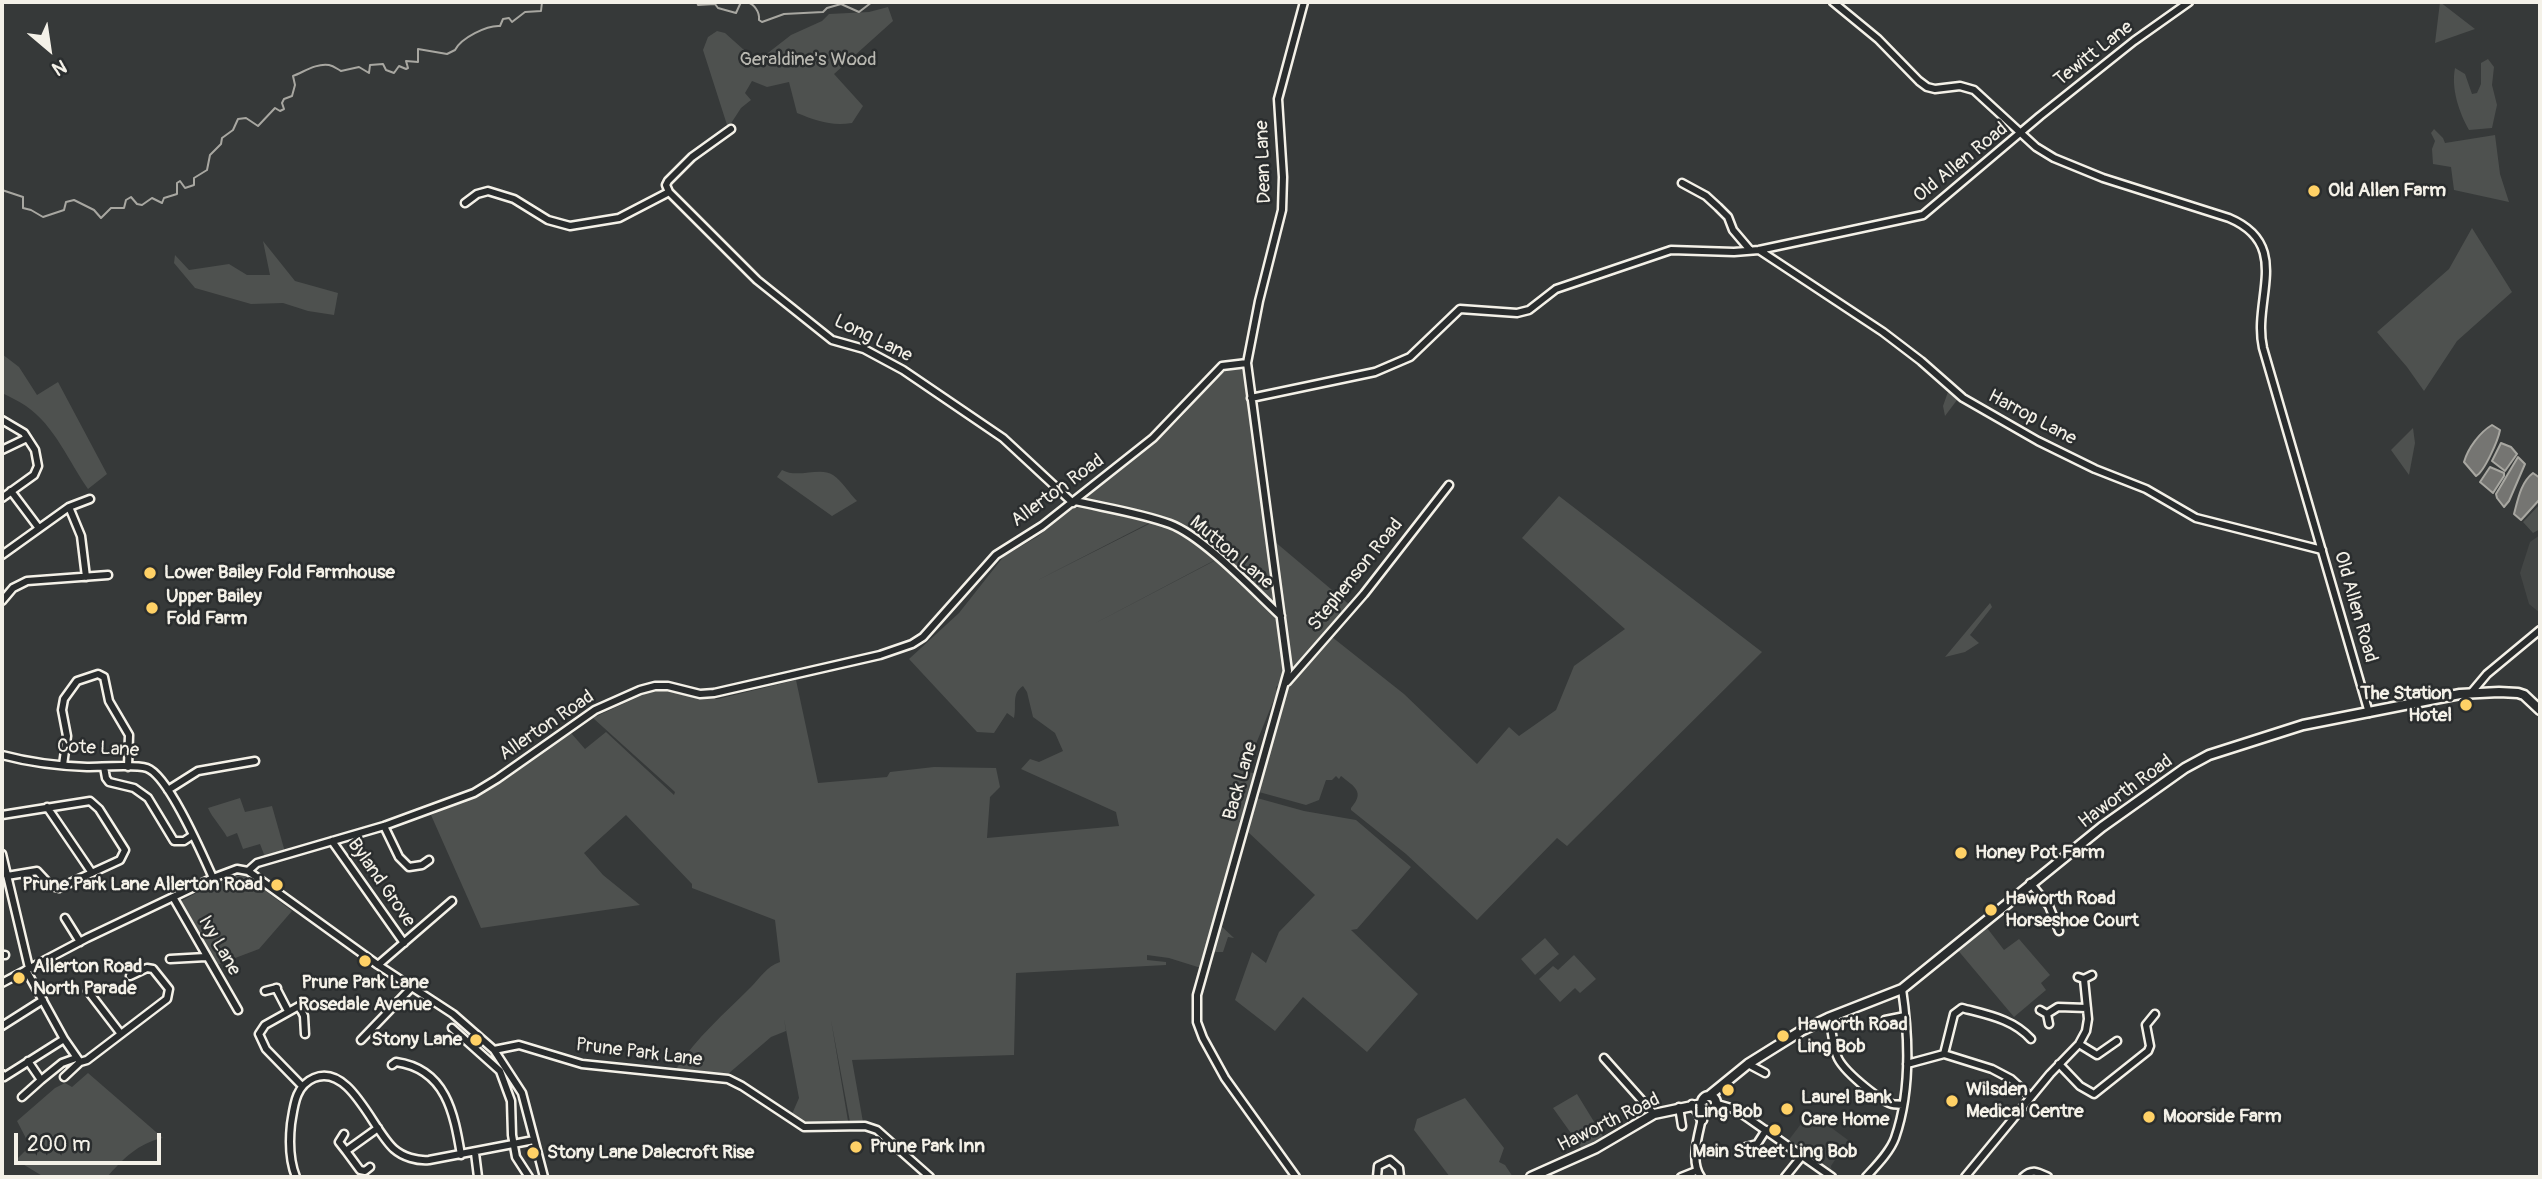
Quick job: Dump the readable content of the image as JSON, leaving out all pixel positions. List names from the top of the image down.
{
  "streets": {
    "main road": ["Haworth Road"],
    "street": [
      "Tewitt Lane",
      "Dean Lane",
      "Old Allen Road",
      "Long Lane",
      "Harrop Lane",
      "Allerton Road",
      "Mutton Lane",
      "Stephenson Road",
      "Cote Lane",
      "Back Lane",
      "Byland Grove",
      "Ivy Lane",
      "Prune Park Lane"
    ]
  },
  "crossings": [
    ["Tewitt Lane", "Old Allen Road"],
    ["Dean Lane", "Allerton Road"],
    ["Dean Lane", "Back Lane"],
    ["Old Allen Road", "Harrop Lane"],
    ["Old Allen Road", "Back Lane"],
    ["Old Allen Road", "Haworth Road"],
    ["Long Lane", "Allerton Road"],
    ["Long Lane", "Mutton Lane"],
    ["Allerton Road", "Mutton Lane"],
    ["Allerton Road", "Cote Lane"],
    ["Allerton Road", "Back Lane"],
    ["Allerton Road", "Byland Grove"],
    ["Allerton Road", "Ivy Lane"],
    ["Mutton Lane", "Back Lane"],
    ["Stephenson Road", "Back Lane"]
  ],
  "parks": ["Geraldine's Wood"],
  "places": [
    "Old Allen Farm",
    "Lower Bailey Fold Farmhouse",
    "Upper Bailey Fold Farm",
    "The Station Hotel",
    "Honey Pot Farm",
    "Prune Park Lane Allerton Road",
    "Haworth Road Horseshoe Court",
    "Prune Park Lane Rosedale Avenue",
    "Allerton Road North Parade",
    "Haworth Road Ling Bob",
    "Stony Lane",
    "Ling Bob",
    "Wilsden Medical Centre",
    "Laurel Bank Care Home",
    "Moorside Farm",
    "Main Street Ling Bob",
    "Prune Park Inn",
    "Stony Lane Dalecroft Rise"
  ],
  "scale_bar": "200 m",
  "north": "bottom right"
}
